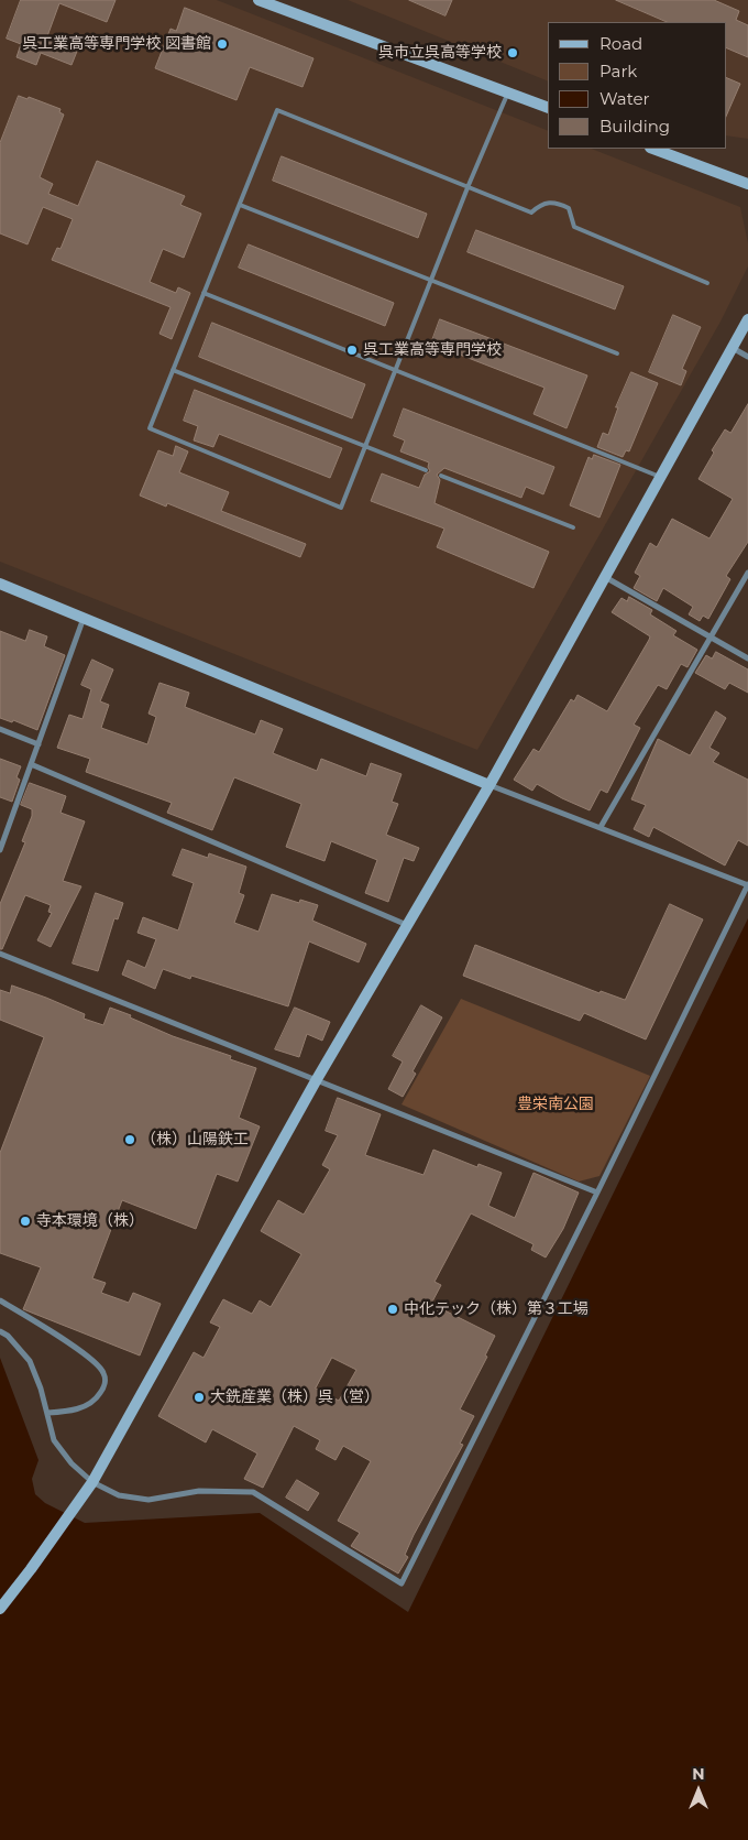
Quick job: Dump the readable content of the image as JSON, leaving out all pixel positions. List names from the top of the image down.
{
  "parks": ["豊栄南公園"],
  "places": [
    "呉工業高等専門学校 図書館",
    "呉市立呉高等学校",
    "呉工業高等専門学校",
    "（株）山陽鉄工",
    "寺本環境（株）",
    "中化テック（株）第３工場",
    "大銑産業（株）呉（営）"
  ],
  "legend": [
    "Road",
    "Park",
    "Water",
    "Building"
  ],
  "north": "top"
}
